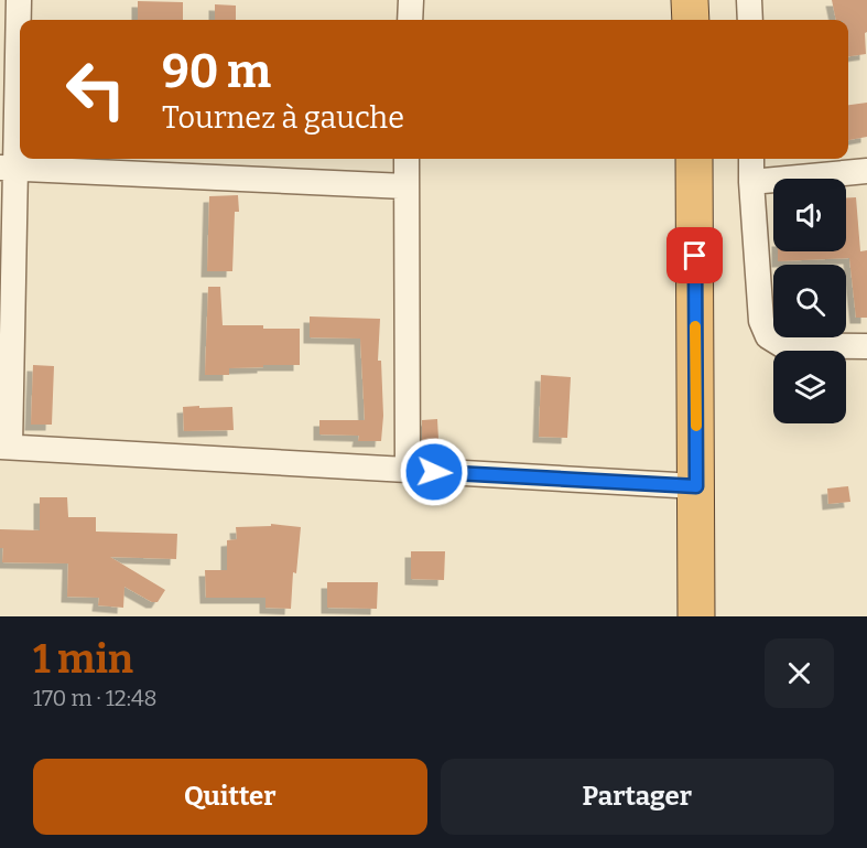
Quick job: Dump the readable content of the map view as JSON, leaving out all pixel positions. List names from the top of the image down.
{
  "page": {
    "turn": ["90 m", "Tournez à gauche"],
    "heading": ["1 min", "170 m · 12:48"],
    "buttons": ["Quitter", "Partager"]
  }
}
